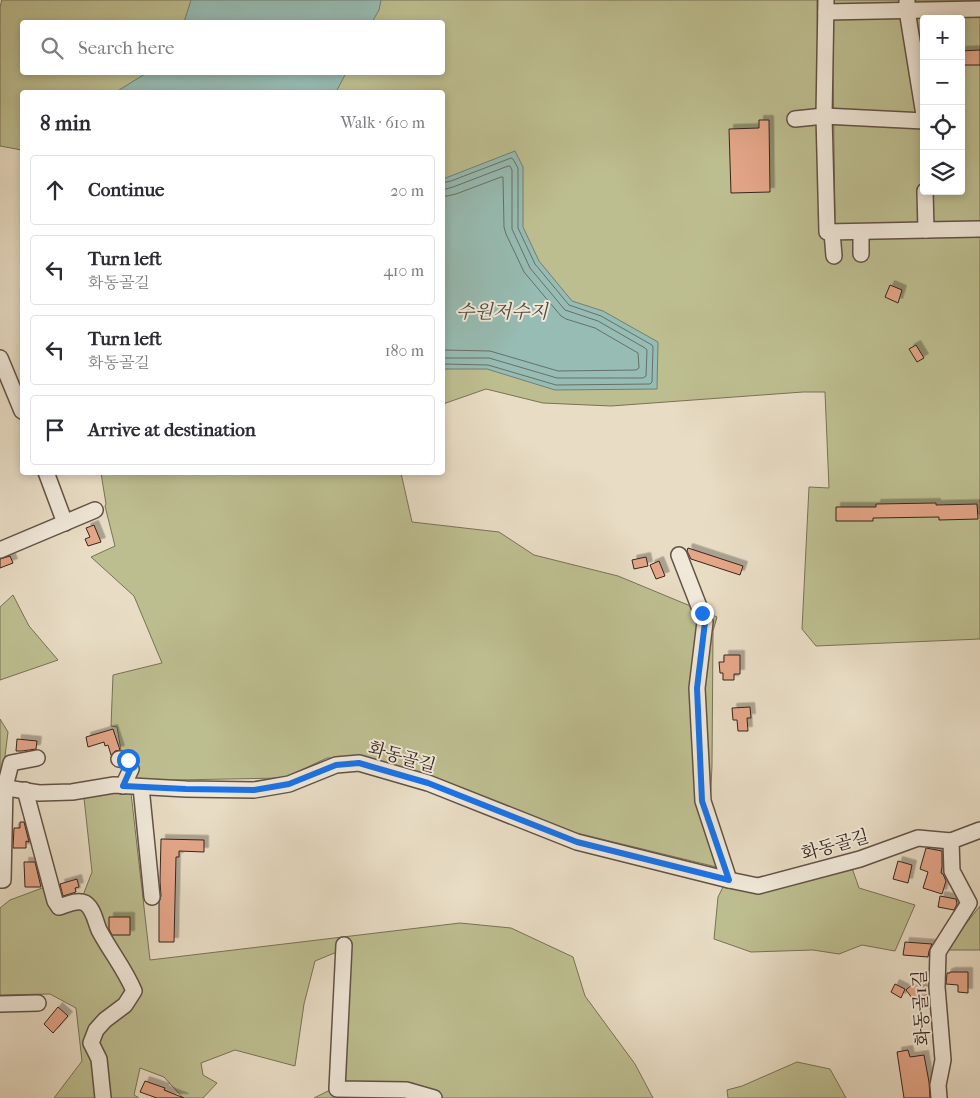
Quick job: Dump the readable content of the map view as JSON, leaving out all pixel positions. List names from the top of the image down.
{
  "streets": {
    "street": ["화동골길", "화동골1길"]
  },
  "crossings": [
    ["화동골길", "화동골1길"]
  ],
  "water": ["수원저수지"],
  "page": {
    "map_buttons": ["+", "−"],
    "search": "Search here",
    "heading": ["8 min", "Walk · 610 m"],
    "list": [
      ["Continue", "20 m"],
      ["Turn left", "화동골길", "410 m"],
      ["Turn left", "화동골길", "180 m"],
      "Arrive at destination"
    ]
  }
}
